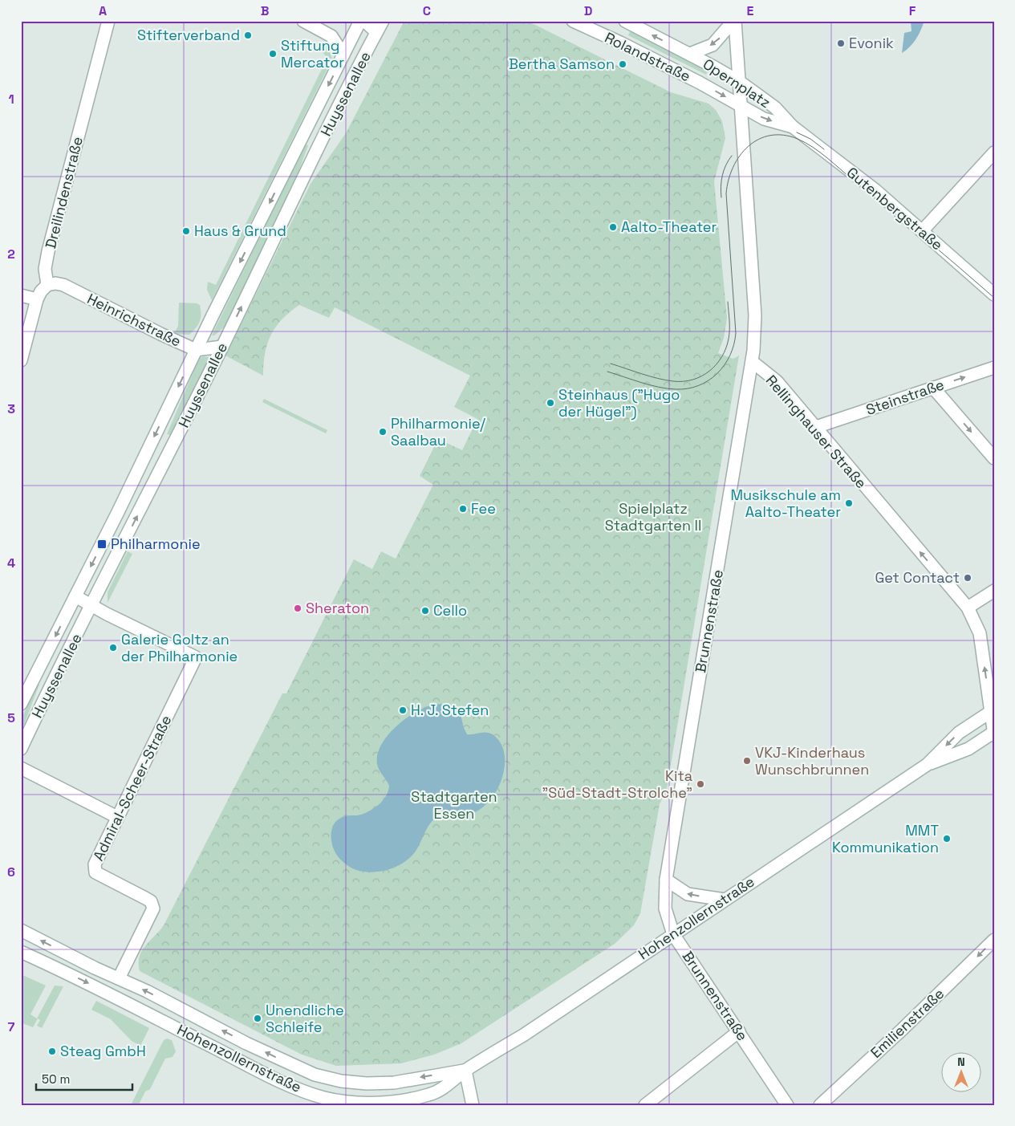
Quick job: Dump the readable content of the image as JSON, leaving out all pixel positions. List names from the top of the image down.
{
  "streets": {
    "street": [
      "Rolandstraße",
      "Opernplatz",
      "Huyssenallee",
      "Dreilindenstraße",
      "Gutenbergstraße",
      "Heinrichstraße",
      "Steinstraße",
      "Rellinghauser Straße",
      "Brunnenstraße",
      "Admiral-Scheer-Straße",
      "Hohenzollernstraße",
      "Emilienstraße"
    ]
  },
  "crossings": [
    ["Rolandstraße", "Opernplatz"],
    ["Opernplatz", "Gutenbergstraße"],
    ["Huyssenallee", "Heinrichstraße"],
    ["Huyssenallee", "Admiral-Scheer-Straße"],
    ["Dreilindenstraße", "Heinrichstraße"],
    ["Steinstraße", "Rellinghauser Straße"],
    ["Rellinghauser Straße", "Brunnenstraße"],
    ["Rellinghauser Straße", "Hohenzollernstraße"],
    ["Brunnenstraße", "Hohenzollernstraße"],
    ["Admiral-Scheer-Straße", "Hohenzollernstraße"]
  ],
  "one_way": ["Rellinghauser Straße", "Emilienstraße"],
  "parks": ["Spielplatz Stadtgarten II", "Stadtgarten Essen"],
  "places": {
    "other": [
      "Stifterverband",
      "Evonik",
      "Stiftung Mercator",
      "Bertha Samson",
      "Aalto-Theater",
      "Haus & Grund",
      "Steinhaus (\"Hugo der Hügel\")",
      "Philharmonie/ Saalbau",
      "Musikschule am Aalto-Theater",
      "Fee",
      "Get Contact",
      "Sheraton",
      "Cello",
      "Galerie Goltz an der Philharmonie",
      "H. J. Stefen",
      "VKJ-Kinderhaus Wunschbrunnen",
      "Kita \"Süd-Stadt-Strolche\"",
      "MMT Kommunikation",
      "Unendliche Schleife",
      "Steag GmbH"
    ],
    "transit": ["Philharmonie"]
  },
  "scale_bar": "50 m",
  "north": "top",
  "grid": {
    "columns": [
      "A",
      "B",
      "C",
      "D",
      "E",
      "F"
    ],
    "rows": [
      "1",
      "2",
      "3",
      "4",
      "5",
      "6",
      "7"
    ]
  }
}
